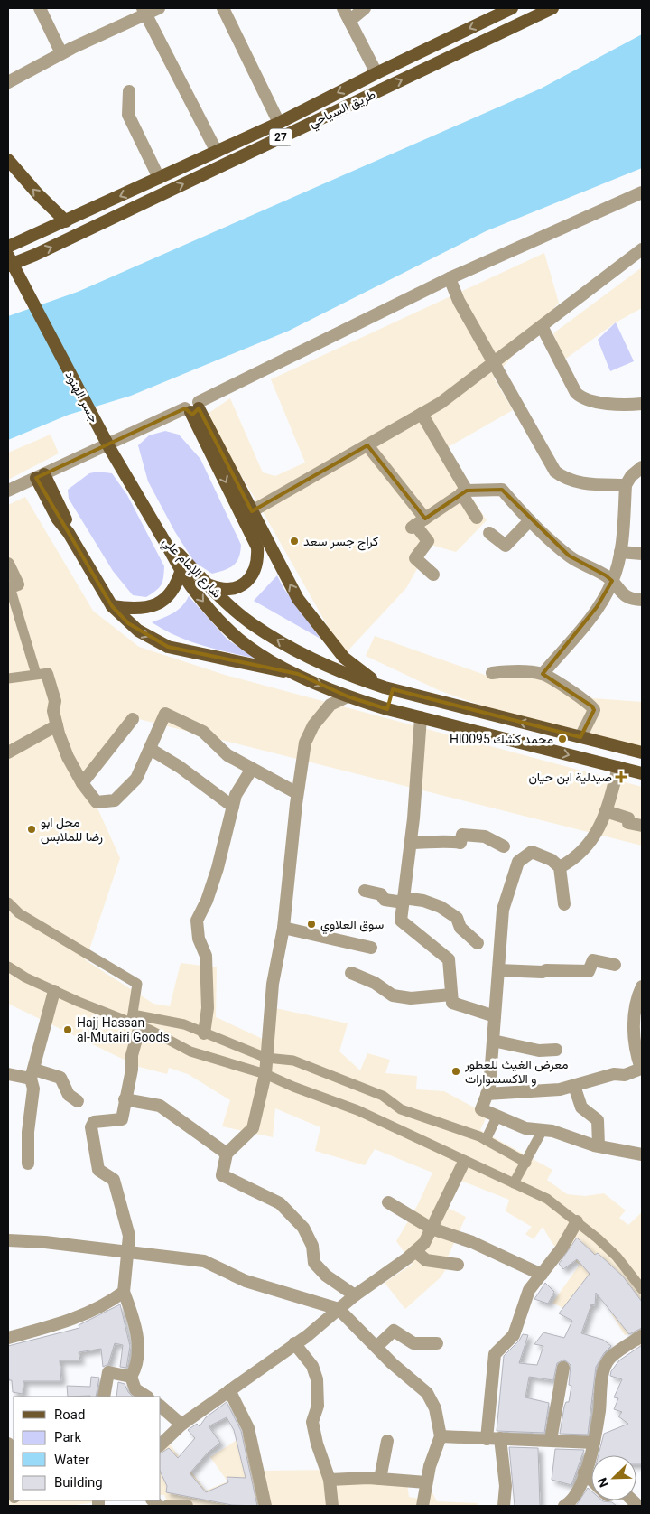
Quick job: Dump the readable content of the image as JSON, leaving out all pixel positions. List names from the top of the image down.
{
  "streets": {
    "main road": [
      "طريق السياحي",
      "27",
      "جسر الهنود",
      "شارع الإمام علي"
    ]
  },
  "crossings": [
    ["جسر الهنود", "شارع الإمام علي"]
  ],
  "places": {
    "other": [
      "كراج جسر سعد",
      "Hl0095 محمد كشك",
      "محل ابو رضا للملابس",
      "سوق العلاوي",
      "Hajj Hassan al-Mutairi Goods",
      "معرض الغيث للعطور و الاكسسوارات"
    ],
    "health": ["صيدلية ابن حيان"]
  },
  "legend": [
    "Road",
    "Park",
    "Water",
    "Building"
  ],
  "north": "bottom left"
}
